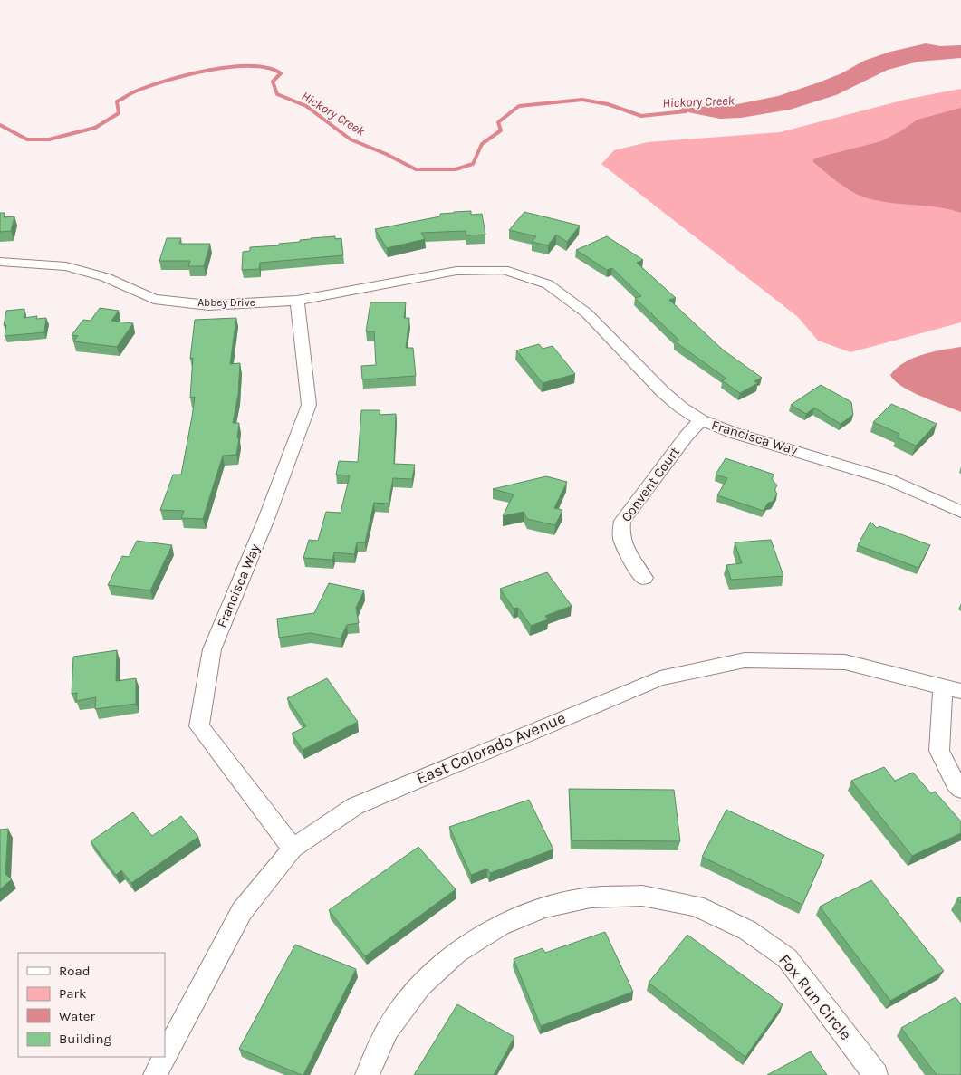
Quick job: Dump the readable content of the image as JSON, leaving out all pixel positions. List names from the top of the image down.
{
  "streets": {
    "street": [
      "Abbey Drive",
      "Francisca Way",
      "Convent Court",
      "East Colorado Avenue",
      "Fox Run Circle"
    ]
  },
  "crossings": [
    ["Abbey Drive", "Francisca Way"],
    ["Francisca Way", "Convent Court"],
    ["Francisca Way", "East Colorado Avenue"]
  ],
  "water": ["Hickory Creek"],
  "legend": [
    "Road",
    "Park",
    "Water",
    "Building"
  ]
}
